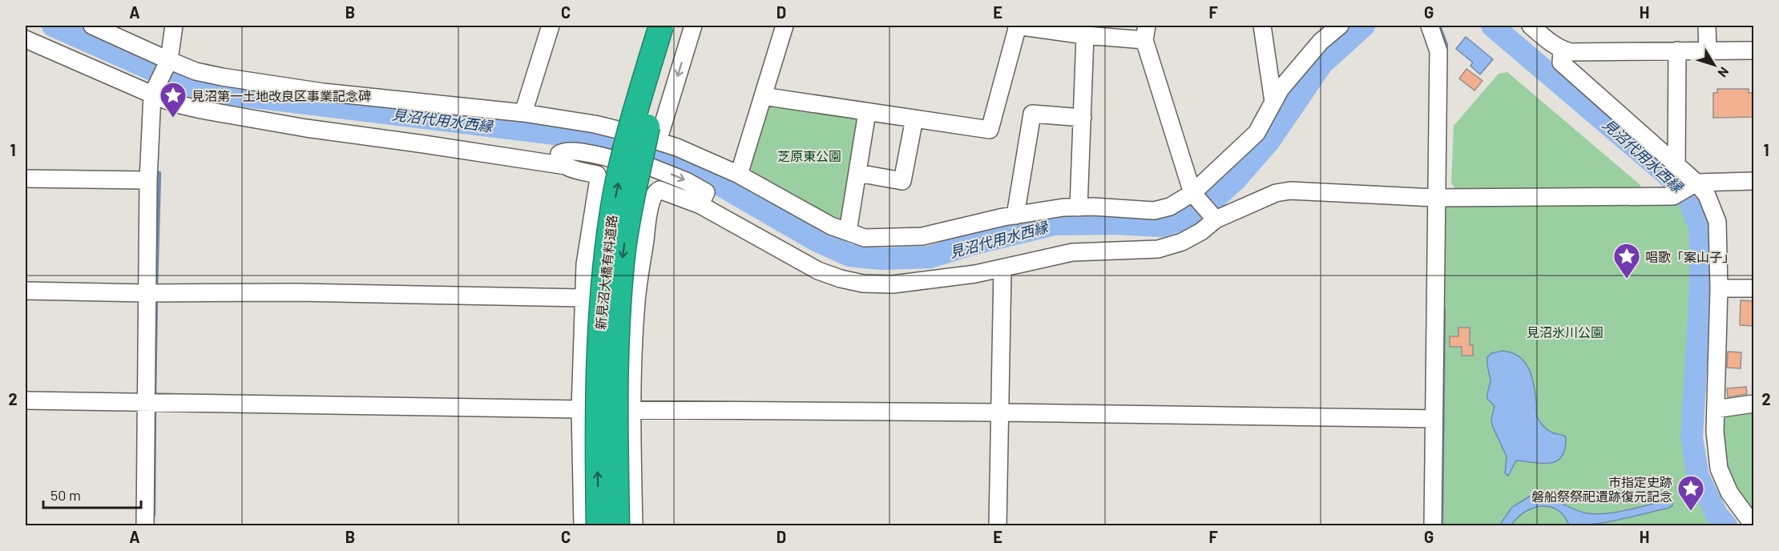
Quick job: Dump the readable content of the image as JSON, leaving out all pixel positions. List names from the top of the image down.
{
  "streets": {
    "highway": ["新見沼大橋有料道路"]
  },
  "water": ["見沼代用水西縁"],
  "parks": ["芝原東公園", "見沼氷川公園"],
  "places": {
    "place": ["見沼第一土地改良区事業記念碑", "唱歌「案山子」", "市指定史跡 磐船祭祭祀遺跡復元記念"]
  },
  "scale_bar": "50 m",
  "north": "bottom right",
  "grid": {
    "columns": [
      "A",
      "B",
      "C",
      "D",
      "E",
      "F",
      "G",
      "H"
    ],
    "rows": ["1", "2"]
  }
}
